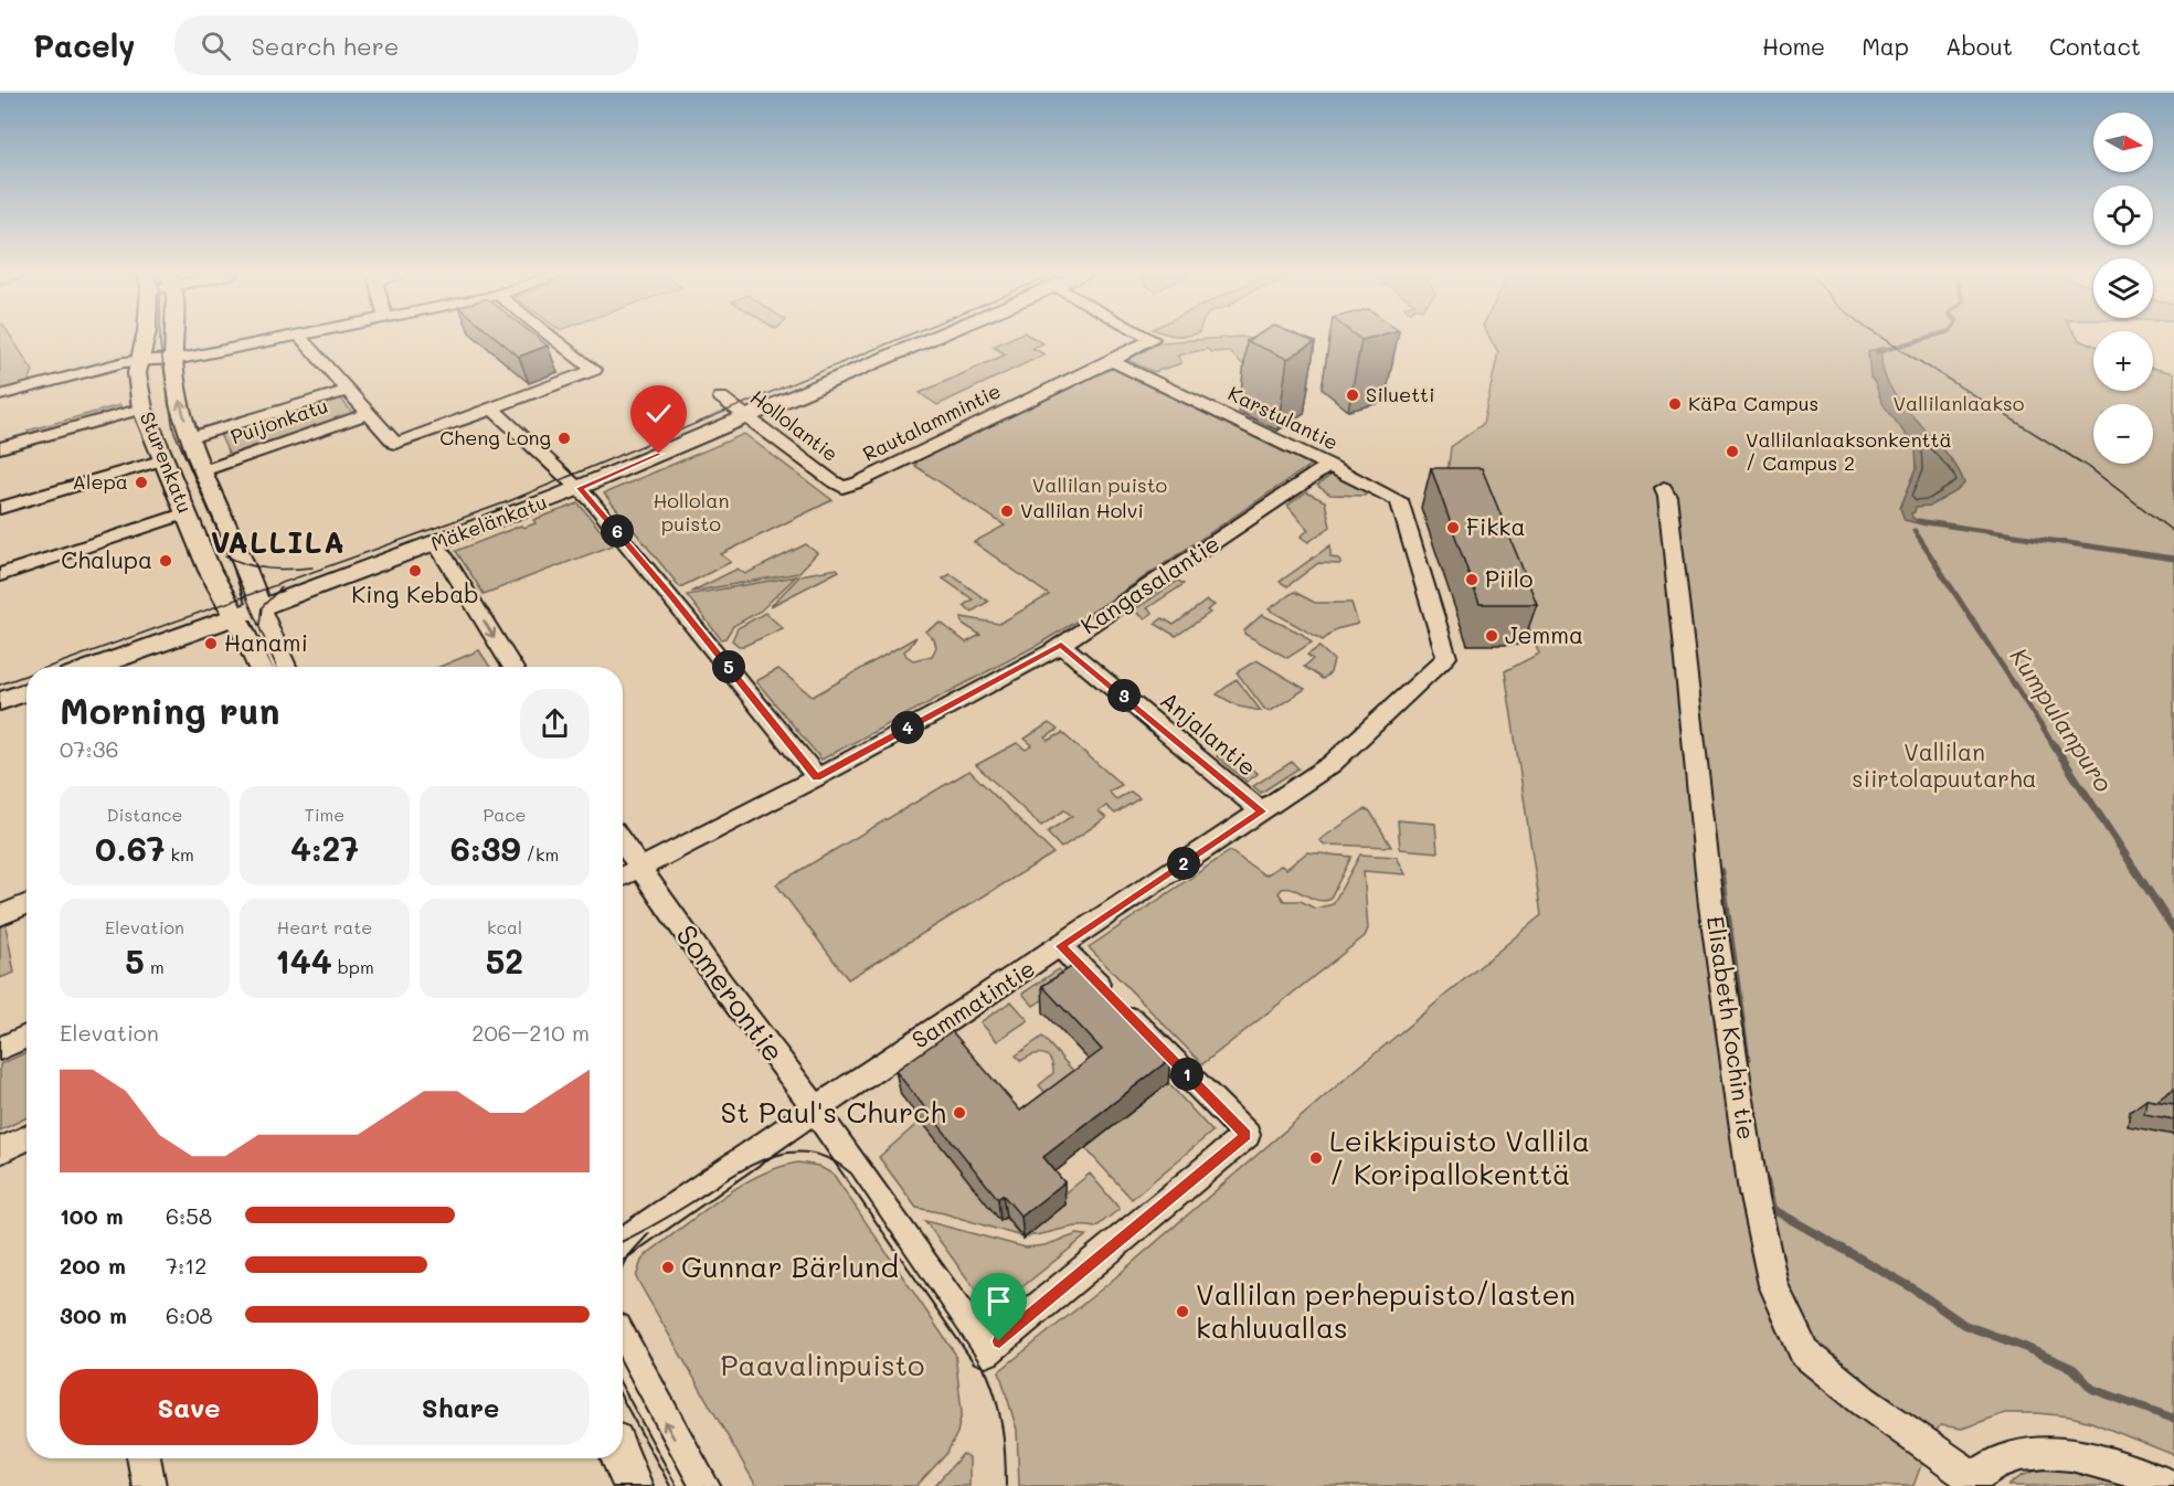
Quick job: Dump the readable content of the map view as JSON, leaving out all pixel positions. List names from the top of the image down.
{
  "streets": {
    "main road": ["Sturenkatu", "Mäkelänkatu"],
    "street": [
      "Karstulantie",
      "Puijonkatu",
      "Rautalammintie",
      "Hollolantie",
      "Kangasalantie",
      "Anjalantie",
      "Somerontie",
      "Sammatintie",
      "Elisabeth Kochin tie"
    ]
  },
  "crossings": [
    ["Karstulantie", "Rautalammintie"],
    ["Karstulantie", "Kangasalantie"],
    ["Karstulantie", "Sammatintie"],
    ["Puijonkatu", "Sturenkatu"],
    ["Rautalammintie", "Hollolantie"],
    ["Hollolantie", "Mäkelänkatu"],
    ["Sturenkatu", "Mäkelänkatu"],
    ["Kangasalantie", "Anjalantie"],
    ["Kangasalantie", "Somerontie"],
    ["Anjalantie", "Sammatintie"],
    ["Somerontie", "Sammatintie"]
  ],
  "districts": ["VALLILA"],
  "water": ["Kumpulanpuro"],
  "parks": [
    "Vallilanlaakso",
    "Vallilan puisto",
    "Hollolan puisto",
    "Vallilan siirtolapuutarha",
    "Paavalinpuisto"
  ],
  "places": [
    "Siluetti",
    "KäPa Campus",
    "Cheng Long",
    "Vallilanlaaksonkenttä / Campus 2",
    "Alepa",
    "Vallilan Holvi",
    "Fikka",
    "Chalupa",
    "King Kebab",
    "Piilo",
    "Jemma",
    "Hanami",
    "St Paul's Church",
    "Leikkipuisto Vallila / Koripallokenttä",
    "Gunnar Bärlund",
    "Vallilan perhepuisto/lasten kahluuallas"
  ],
  "north": "right",
  "page": {
    "header": "Pacely",
    "search": "Search here",
    "nav": [
      "Home",
      "Map",
      "About",
      "Contact"
    ],
    "map_buttons": ["+", "−"],
    "pins": [
      "6",
      "5",
      "3",
      "4",
      "2",
      "1"
    ],
    "heading": ["Morning run", "07:36"],
    "stats": [
      ["Distance", "0.67 km"],
      ["Time", "4:27"],
      ["Pace", "6:39 /km"],
      ["Elevation", "5 m"],
      ["Heart rate", "144 bpm"],
      ["kcal", "52"]
    ],
    "chart": ["Elevation", "206–210 m"],
    "list": [
      {
        "name": "100 m",
        "note": "6:58"
      },
      {
        "name": "200 m",
        "note": "7:12"
      },
      {
        "name": "300 m",
        "note": "6:08"
      }
    ],
    "buttons": ["Save", "Share"]
  }
}
